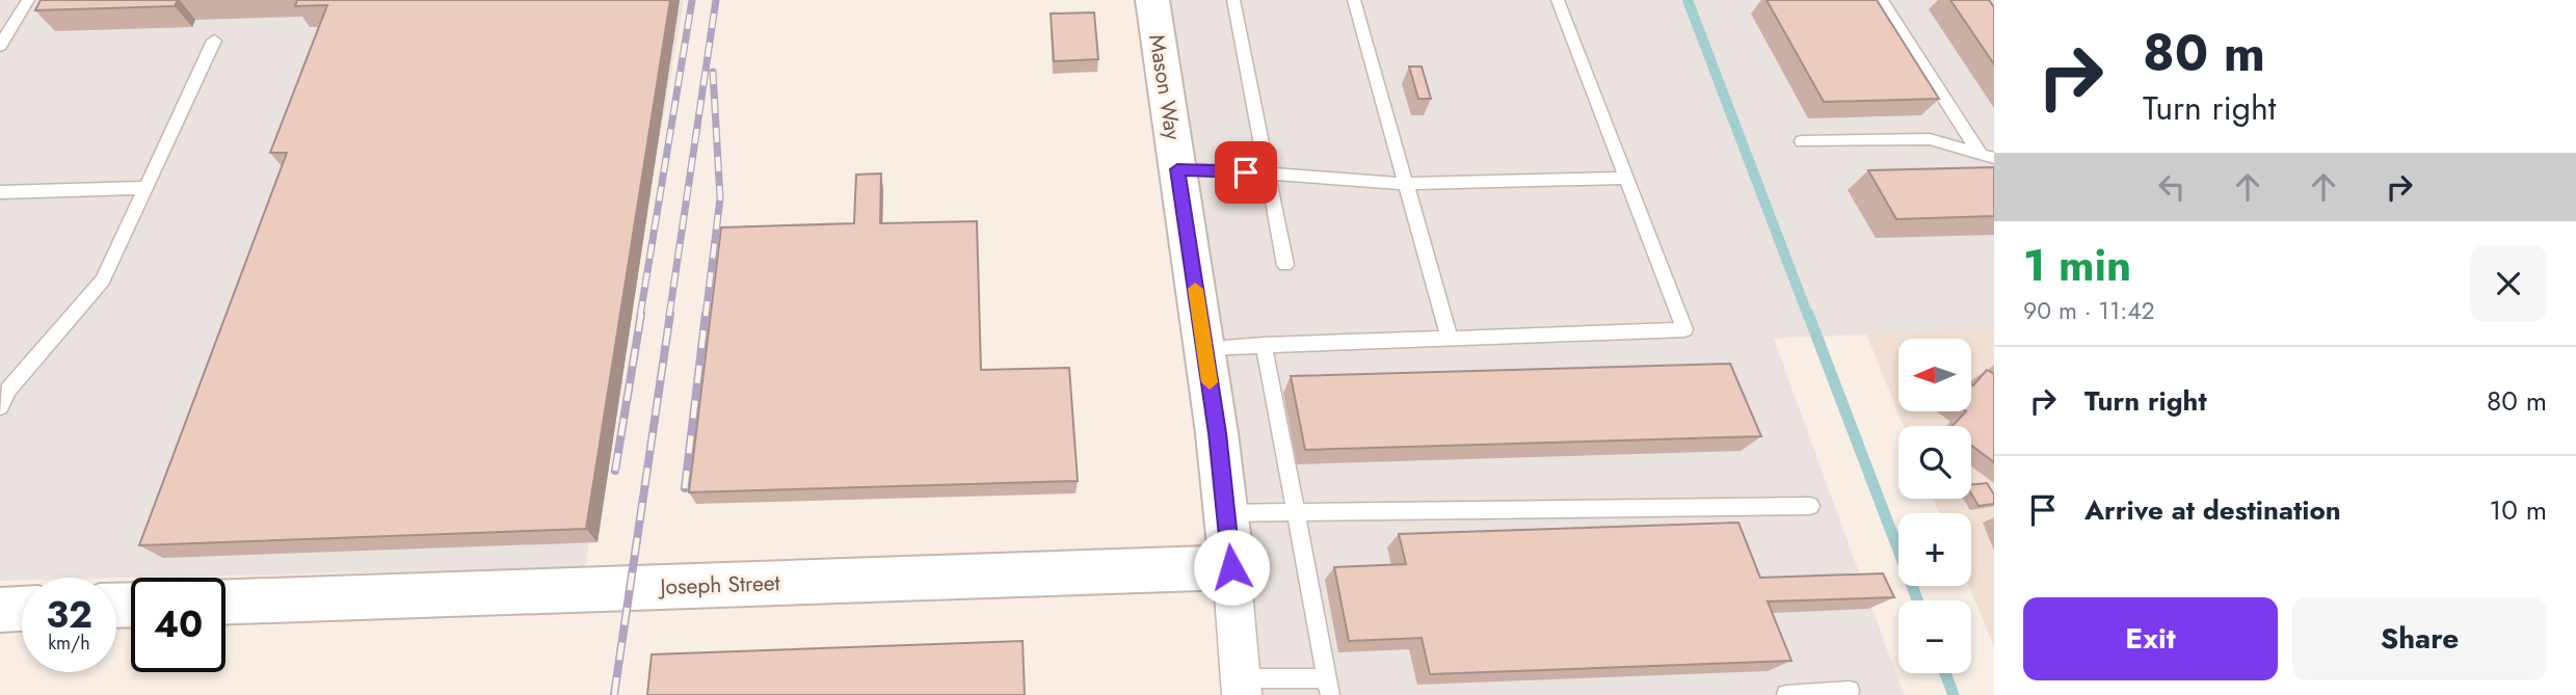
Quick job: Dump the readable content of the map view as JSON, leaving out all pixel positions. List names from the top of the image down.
{
  "streets": {
    "street": ["Mason Way", "Joseph Street"]
  },
  "crossings": [
    ["Mason Way", "Joseph Street"]
  ],
  "north": "left",
  "page": {
    "turn": ["80 m", "Turn right"],
    "heading": ["1 min", "90 m · 11:42"],
    "map_buttons": ["+", "−"],
    "list": [
      {
        "name": "Turn right",
        "value": "80 m"
      },
      {
        "name": "Arrive at destination",
        "value": "10 m"
      }
    ],
    "speed": "32 km/h",
    "limit": "40",
    "buttons": ["Exit", "Share"]
  }
}
